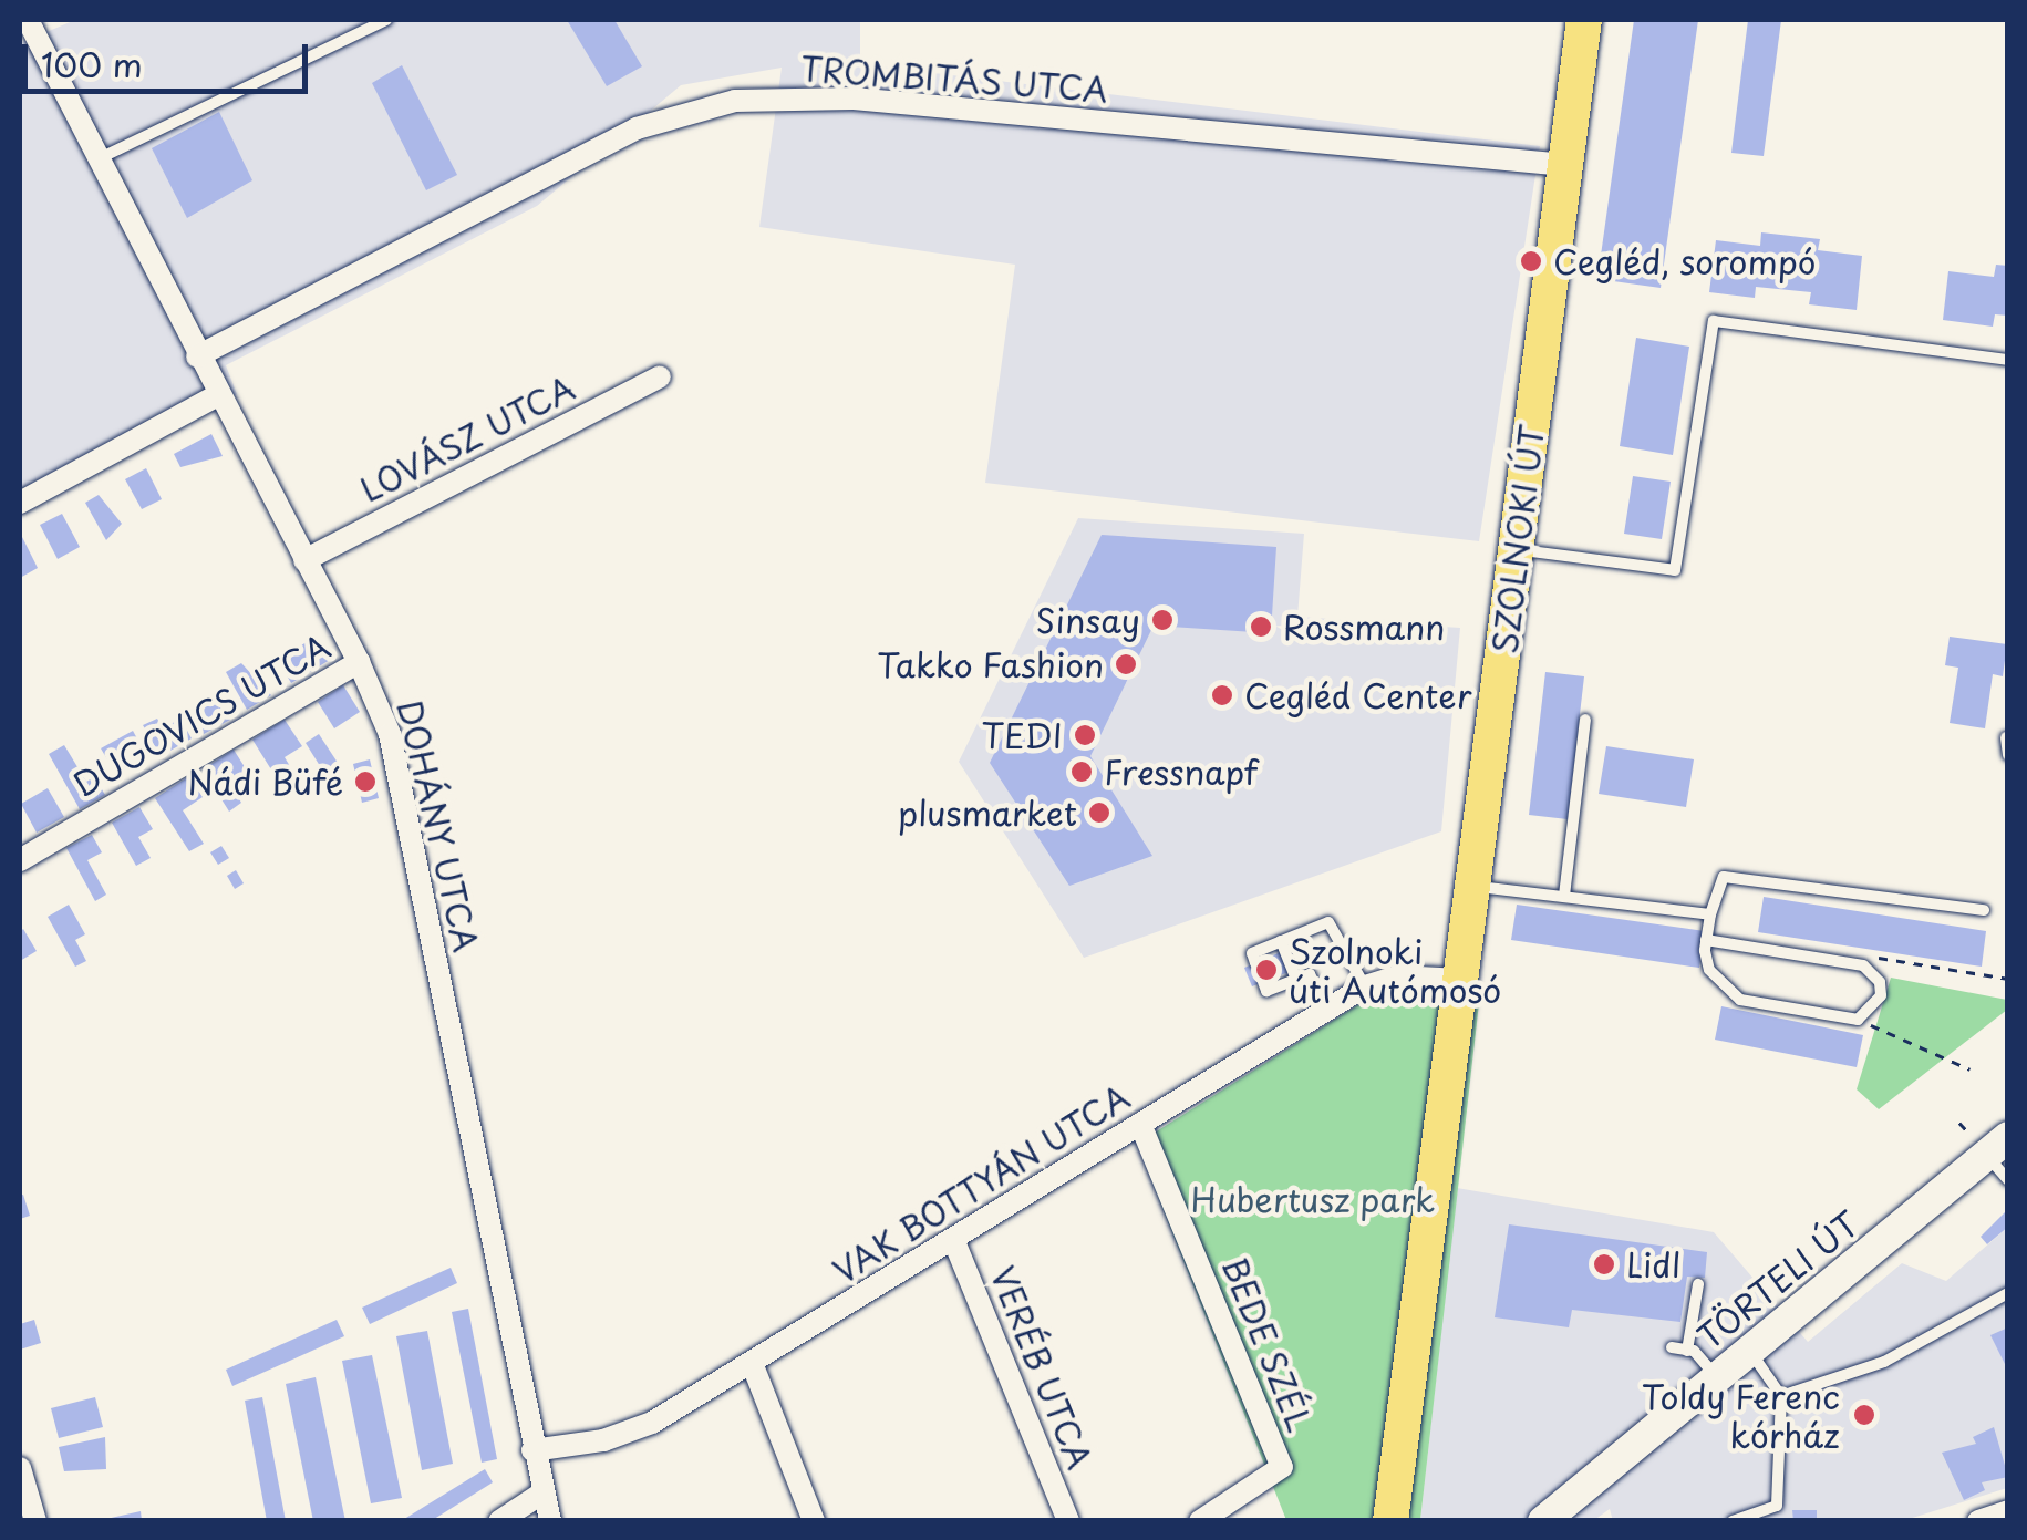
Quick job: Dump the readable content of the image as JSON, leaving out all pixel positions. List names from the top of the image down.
{
  "streets": {
    "main road": ["SZOLNOKI ÚT", "TÖRTELI ÚT"],
    "street": [
      "TROMBITÁS UTCA",
      "LOVÁSZ UTCA",
      "DUGOVICS UTCA",
      "DOHÁNY UTCA",
      "VAK BOTTYÁN UTCA",
      "BEDE SZÉL",
      "VERÉB UTCA"
    ]
  },
  "crossings": [
    ["TROMBITÁS UTCA", "SZOLNOKI ÚT"],
    ["TROMBITÁS UTCA", "DOHÁNY UTCA"],
    ["LOVÁSZ UTCA", "DOHÁNY UTCA"],
    ["SZOLNOKI ÚT", "VAK BOTTYÁN UTCA"],
    ["DUGOVICS UTCA", "DOHÁNY UTCA"],
    ["DOHÁNY UTCA", "VAK BOTTYÁN UTCA"],
    ["VAK BOTTYÁN UTCA", "BEDE SZÉL"],
    ["VAK BOTTYÁN UTCA", "VERÉB UTCA"]
  ],
  "parks": ["Hubertusz park"],
  "places": [
    "Cegléd, sorompó",
    "Sinsay",
    "Rossmann",
    "Takko Fashion",
    "Cegléd Center",
    "TEDI",
    "Fressnapf",
    "Nádi Büfé",
    "plusmarket",
    "Szolnoki úti Autómosó",
    "Lidl",
    "Toldy Ferenc kórház"
  ],
  "scale_bar": "100 m"
}
